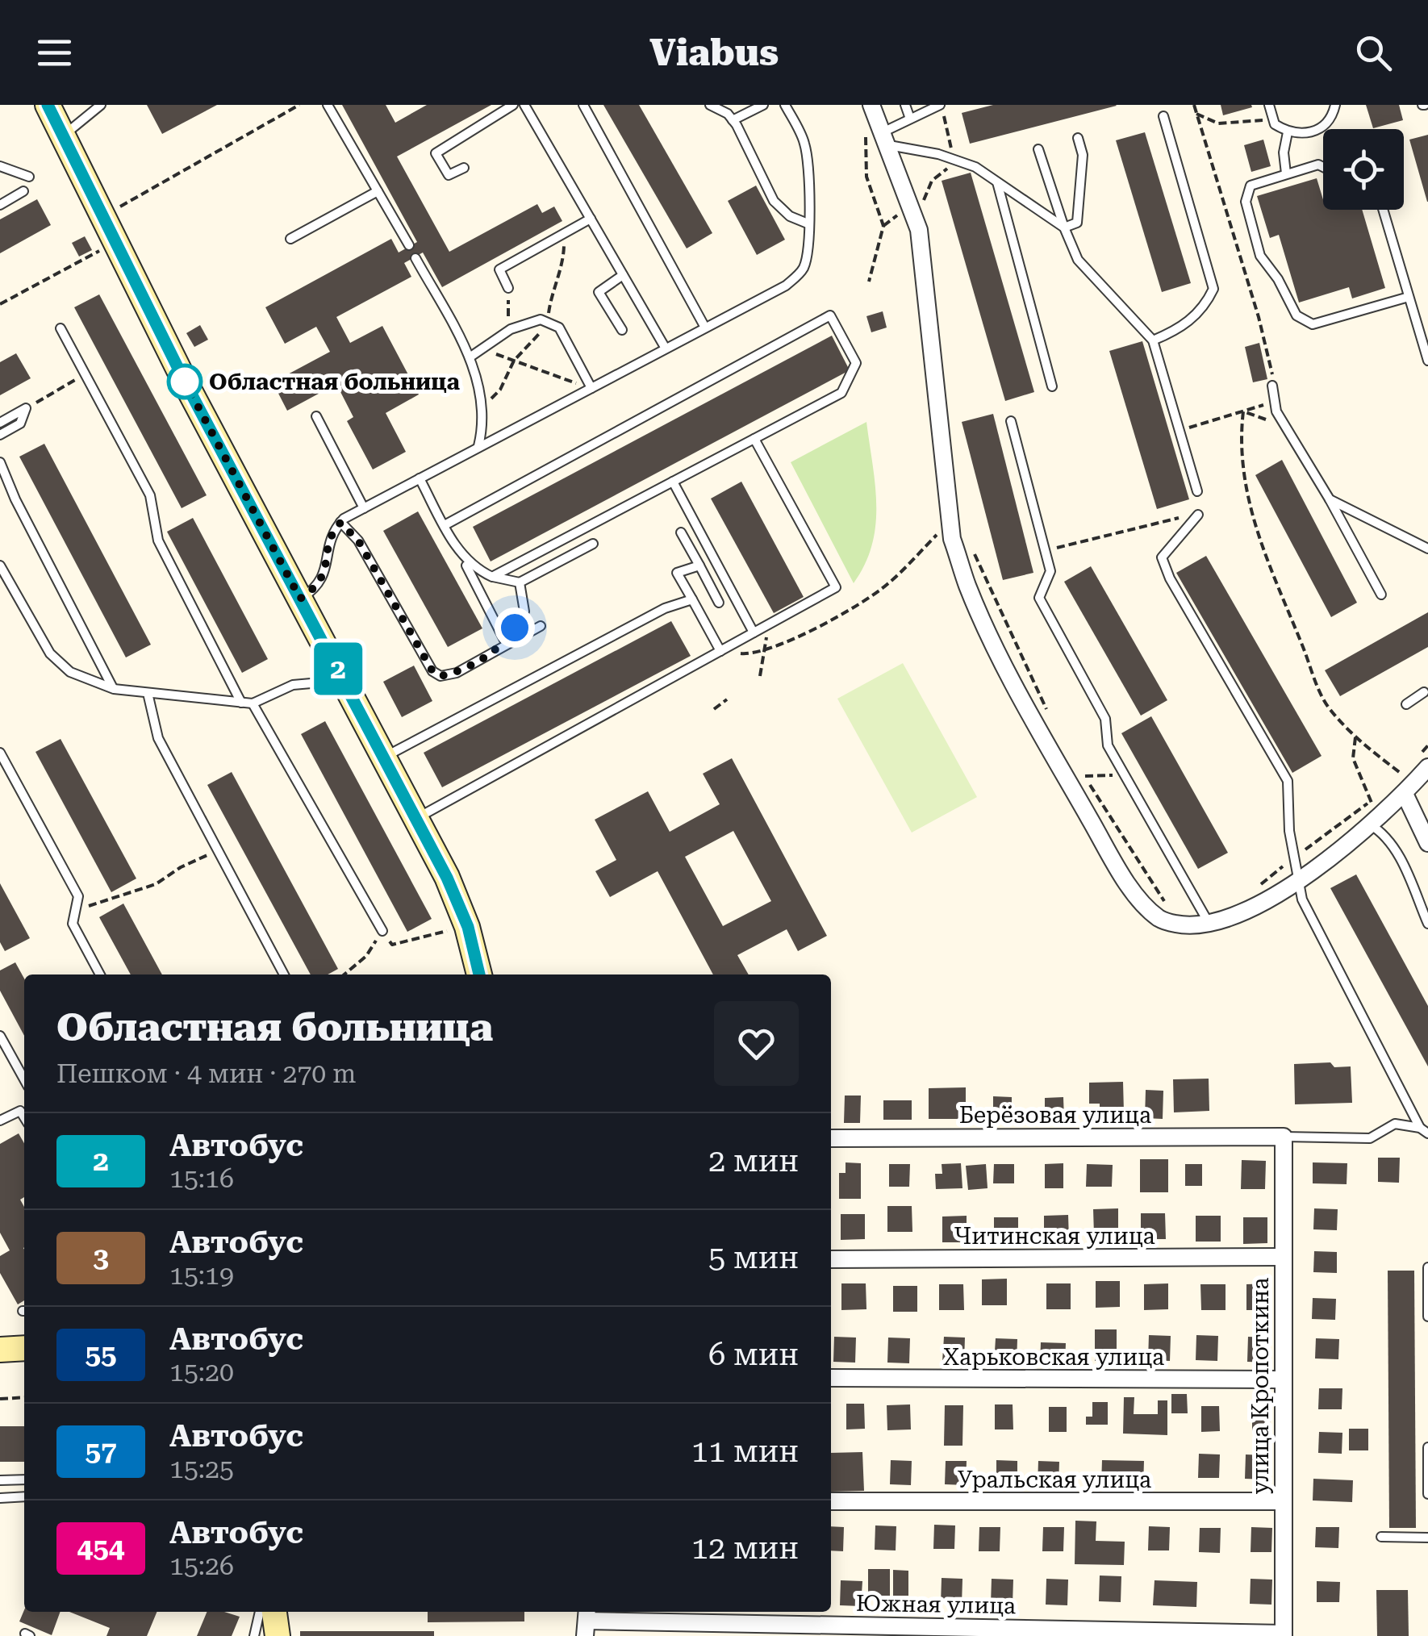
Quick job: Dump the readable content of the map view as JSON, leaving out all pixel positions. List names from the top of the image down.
{
  "streets": {
    "street": [
      "Берёзовая улица",
      "Читинская улица",
      "Харьковская улица",
      "улица Кропоткина",
      "Уральская улица",
      "Южная улица"
    ]
  },
  "crossings": [
    ["Берёзовая улица", "улица Кропоткина"],
    ["Читинская улица", "улица Кропоткина"],
    ["Харьковская улица", "улица Кропоткина"],
    ["улица Кропоткина", "Уральская улица"],
    ["улица Кропоткина", "Южная улица"]
  ],
  "places": ["Областная больница"],
  "lines": ["bus line 2"],
  "page": {
    "header": "Viabus",
    "on_map": "2",
    "heading": ["Областная больница", "Пешком · 4 мин · 270 m"],
    "list": [
      {
        "mark": "2",
        "name": "Автобус",
        "note": "15:16",
        "value": "2 мин"
      },
      {
        "mark": "3",
        "name": "Автобус",
        "note": "15:19",
        "value": "5 мин"
      },
      {
        "mark": "55",
        "name": "Автобус",
        "note": "15:20",
        "value": "6 мин"
      },
      {
        "mark": "57",
        "name": "Автобус",
        "note": "15:25",
        "value": "11 мин"
      },
      {
        "mark": "454",
        "name": "Автобус",
        "note": "15:26",
        "value": "12 мин"
      }
    ]
  }
}
